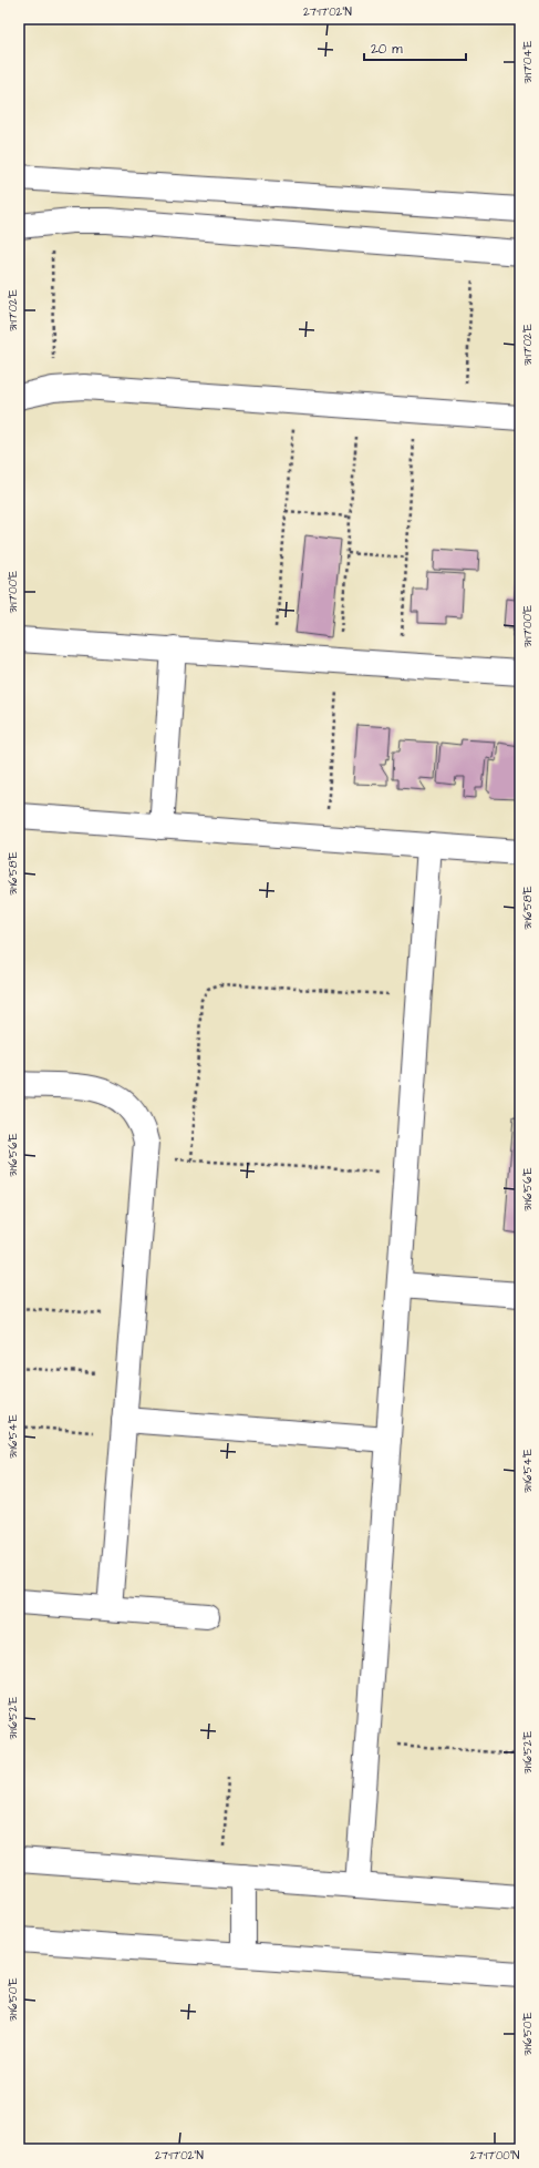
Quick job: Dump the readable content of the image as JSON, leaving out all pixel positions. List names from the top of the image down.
{
  "scale_bar": "20 m",
  "coordinates": [
    "27°17'02\"N",
    "31°17'04\"E",
    "31°17'02\"E",
    "31°17'00\"E",
    "31°16'58\"E",
    "31°16'56\"E",
    "31°16'54\"E",
    "31°16'52\"E",
    "31°16'50\"E",
    "27°17'00\"N"
  ]
}
